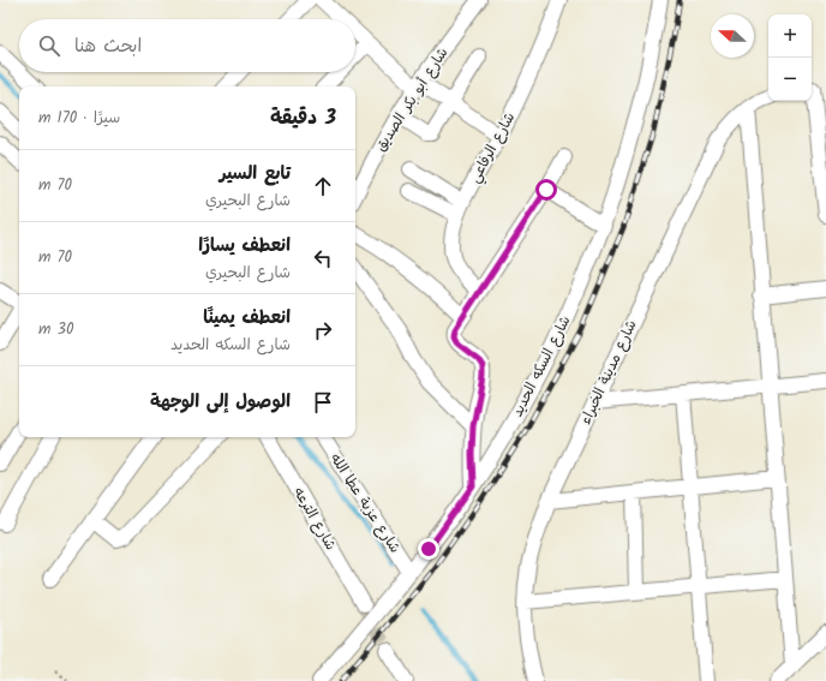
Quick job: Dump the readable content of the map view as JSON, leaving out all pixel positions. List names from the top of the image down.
{
  "streets": {
    "street": [
      "شارع أبو بكر الصديق",
      "شارع الرفاعي",
      "شارع السكه الحديد",
      "شارع مدينة الخبراء",
      "شارع عزبة عطا الله",
      "شارع الترعه"
    ]
  },
  "crossings": [
    ["شارع السكه الحديد", "شارع عزبة عطا الله"]
  ],
  "north": "left",
  "page": {
    "map_buttons": ["+", "−"],
    "search": "ابحث هنا",
    "heading": ["3 دقيقة", "سيرًا · 170 m"],
    "list": [
      ["تابع السير", "شارع البحيري", "70 m"],
      ["انعطف يسارًا", "شارع البحيري", "70 m"],
      ["انعطف يمينًا", "شارع السكه الحديد", "30 m"],
      "الوصول إلى الوجهة"
    ]
  }
}
